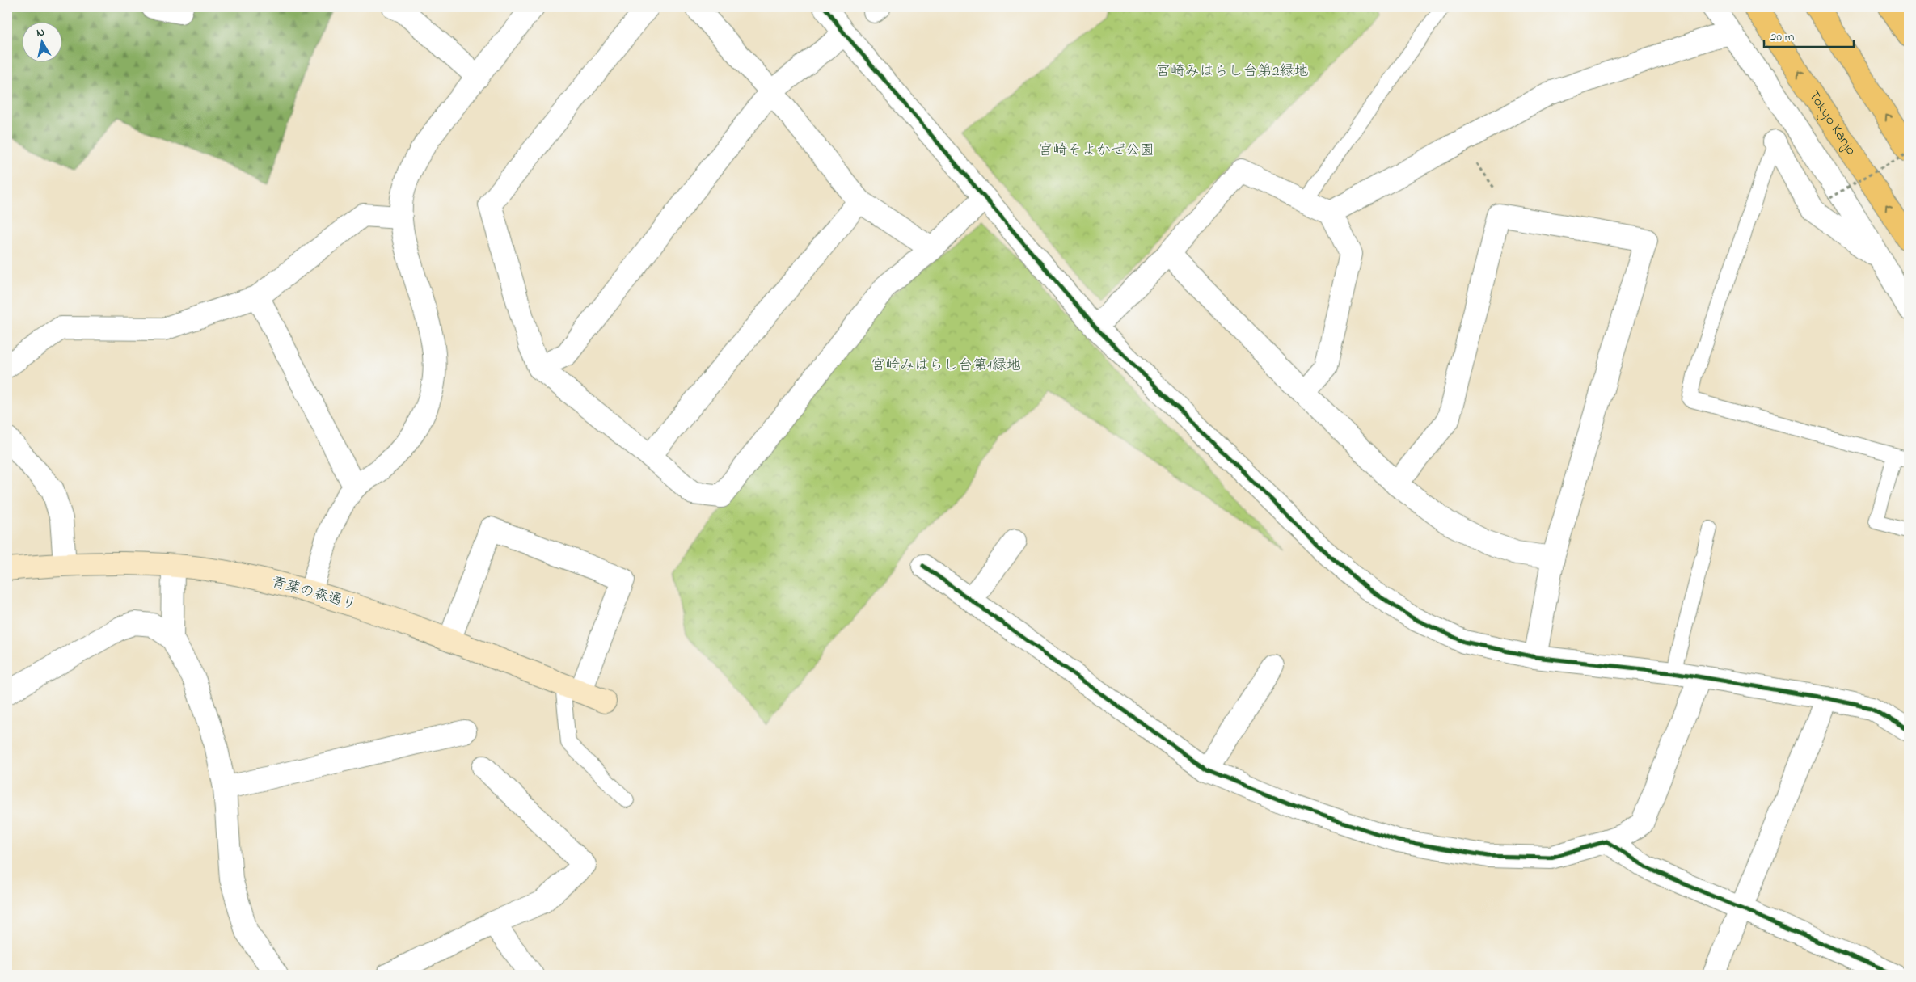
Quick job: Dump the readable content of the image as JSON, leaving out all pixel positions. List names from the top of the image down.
{
  "streets": {
    "highway": ["Tokyo Kanjo"],
    "street": ["青葉の森通り"]
  },
  "parks": ["宮崎みはらし台第2緑地", "宮崎そよかぜ公園", "宮崎みはらし台第1緑地"],
  "scale_bar": "20 m",
  "north": "top"
}
